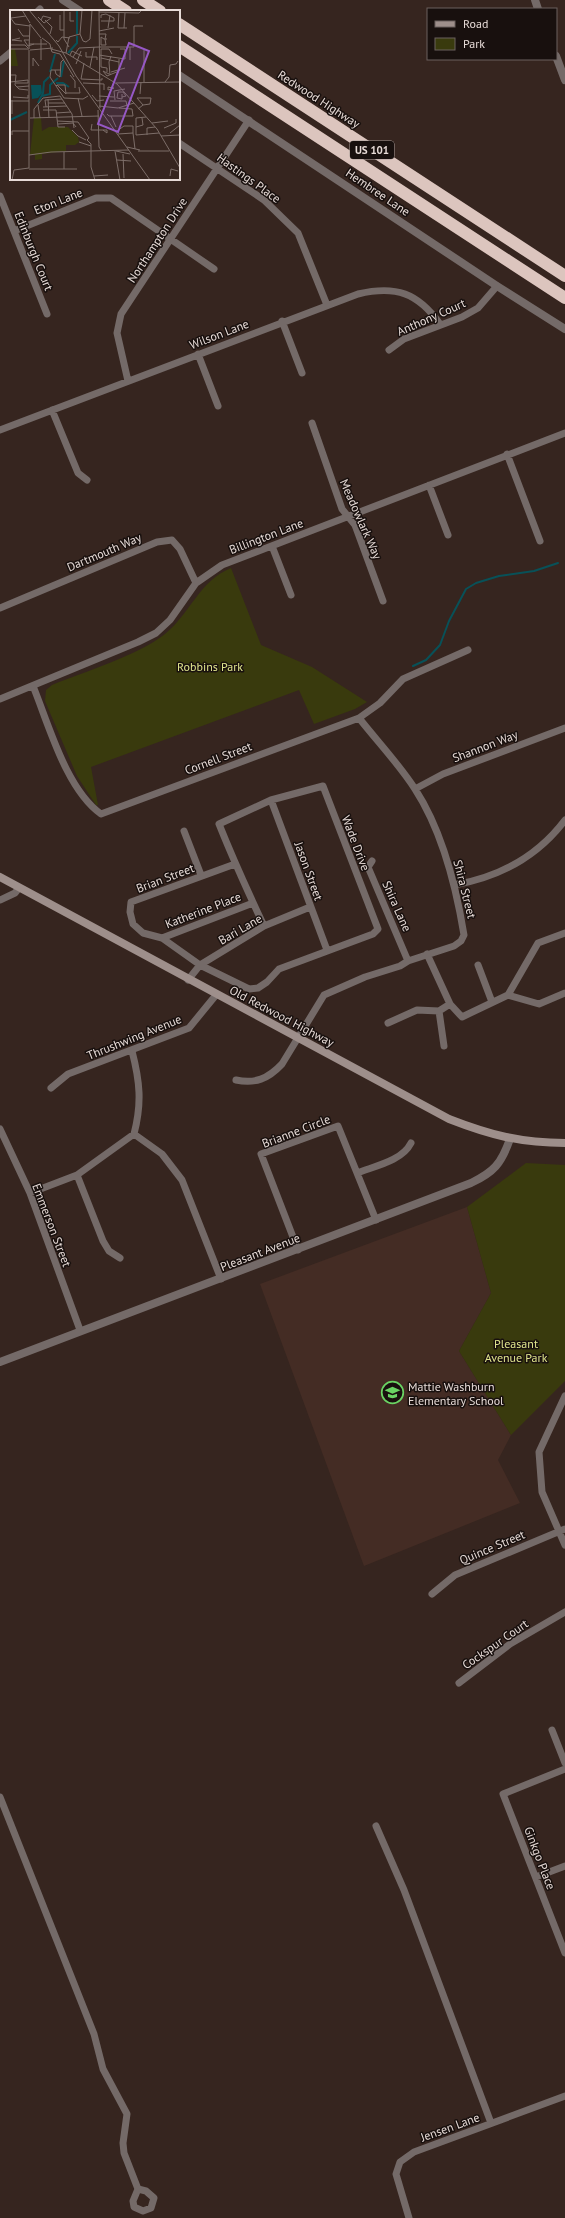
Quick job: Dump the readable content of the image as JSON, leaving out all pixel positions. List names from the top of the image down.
{
  "streets": {
    "highway": ["Redwood Highway", "US 101"],
    "main road": ["Old Redwood Highway"],
    "street": [
      "Hastings Place",
      "Hembree Lane",
      "Eton Lane",
      "Northampton Drive",
      "Edinburgh Court",
      "Anthony Court",
      "Wilson Lane",
      "Meadowlark Way",
      "Billington Lane",
      "Dartmouth Way",
      "Shannon Way",
      "Cornell Street",
      "Wade Drive",
      "Jason Street",
      "Brian Street",
      "Shira Street",
      "Shira Lane",
      "Katherine Place",
      "Bari Lane",
      "Thrushwing Avenue",
      "Brianne Circle",
      "Emmerson Street",
      "Pleasant Avenue",
      "Quince Street",
      "Cockspur Court",
      "Ginkgo Place",
      "Jensen Lane"
    ]
  },
  "crossings": [
    ["Hastings Place", "Northampton Drive"],
    ["Hastings Place", "Wilson Lane"],
    ["Hembree Lane", "Northampton Drive"],
    ["Hembree Lane", "Anthony Court"],
    ["Eton Lane", "Northampton Drive"],
    ["Eton Lane", "Edinburgh Court"],
    ["Northampton Drive", "Wilson Lane"],
    ["Anthony Court", "Wilson Lane"],
    ["Meadowlark Way", "Billington Lane"],
    ["Billington Lane", "Dartmouth Way"],
    ["Billington Lane", "Cornell Street"],
    ["Shannon Way", "Shira Street"],
    ["Cornell Street", "Shira Street"],
    ["Wade Drive", "Jason Street"],
    ["Wade Drive", "Brian Street"],
    ["Wade Drive", "Katherine Place"],
    ["Wade Drive", "Bari Lane"],
    ["Jason Street", "Bari Lane"],
    ["Brian Street", "Katherine Place"],
    ["Brian Street", "Bari Lane"],
    ["Shira Street", "Shira Lane"],
    ["Shira Street", "Old Redwood Highway"],
    ["Bari Lane", "Old Redwood Highway"],
    ["Old Redwood Highway", "Thrushwing Avenue"],
    ["Old Redwood Highway", "Pleasant Avenue"],
    ["Brianne Circle", "Pleasant Avenue"],
    ["Emmerson Street", "Pleasant Avenue"]
  ],
  "parks": ["Robbins Park", "Pleasant Avenue Park"],
  "places": {
    "school or university": ["Mattie Washburn Elementary School"]
  },
  "legend": ["Road", "Park"]
}
